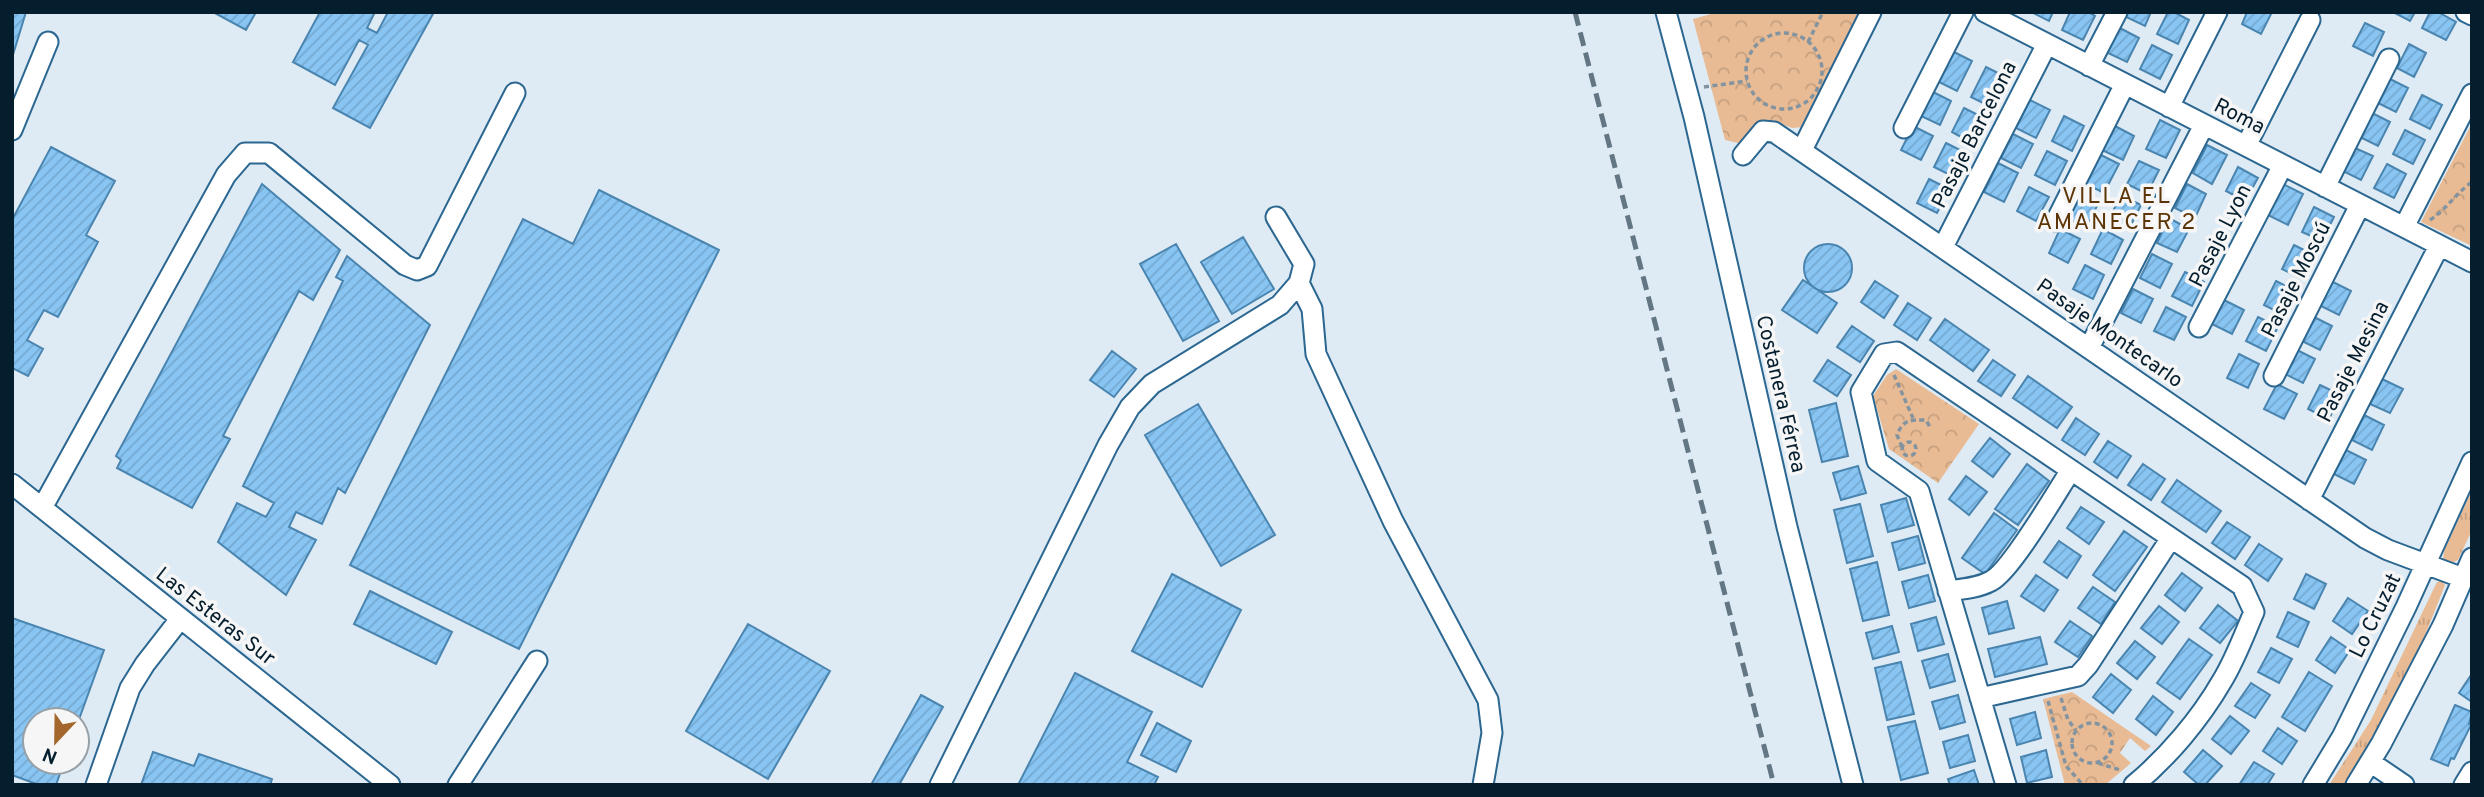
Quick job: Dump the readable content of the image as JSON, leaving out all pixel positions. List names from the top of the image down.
{
  "streets": {
    "street": [
      "Roma",
      "Pasaje Barcelona",
      "Pasaje Lyon",
      "Pasaje Moscú",
      "Pasaje Montecarlo",
      "Pasaje Mesina",
      "Costanera Férrea",
      "Lo Cruzat",
      "Las Esteras Sur"
    ]
  },
  "crossings": [
    ["Roma", "Pasaje Barcelona"],
    ["Roma", "Pasaje Lyon"],
    ["Roma", "Pasaje Moscú"],
    ["Roma", "Pasaje Mesina"],
    ["Pasaje Barcelona", "Pasaje Montecarlo"],
    ["Pasaje Montecarlo", "Pasaje Mesina"],
    ["Pasaje Montecarlo", "Lo Cruzat"]
  ],
  "districts": ["VILLA EL AMANECER 2"],
  "north": "bottom"
}
